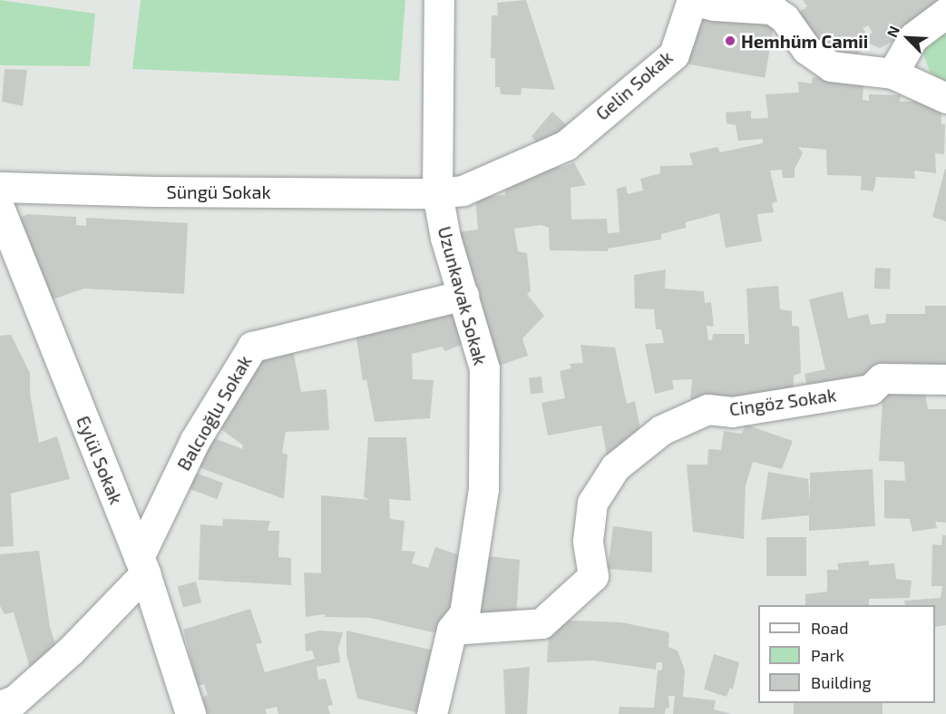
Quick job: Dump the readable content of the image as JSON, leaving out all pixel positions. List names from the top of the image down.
{
  "streets": {
    "street": [
      "Gelin Sokak",
      "Süngü Sokak",
      "Uzunkavak Sokak",
      "Cingöz Sokak",
      "Balcıoğlu Sokak",
      "Eylül Sokak"
    ]
  },
  "crossings": [
    ["Gelin Sokak", "Süngü Sokak"],
    ["Gelin Sokak", "Uzunkavak Sokak"],
    ["Süngü Sokak", "Uzunkavak Sokak"],
    ["Uzunkavak Sokak", "Cingöz Sokak"],
    ["Uzunkavak Sokak", "Balcıoğlu Sokak"],
    ["Balcıoğlu Sokak", "Eylül Sokak"]
  ],
  "places": ["Hemhüm Camii"],
  "legend": ["Road", "Park", "Building"],
  "north": "top left"
}
